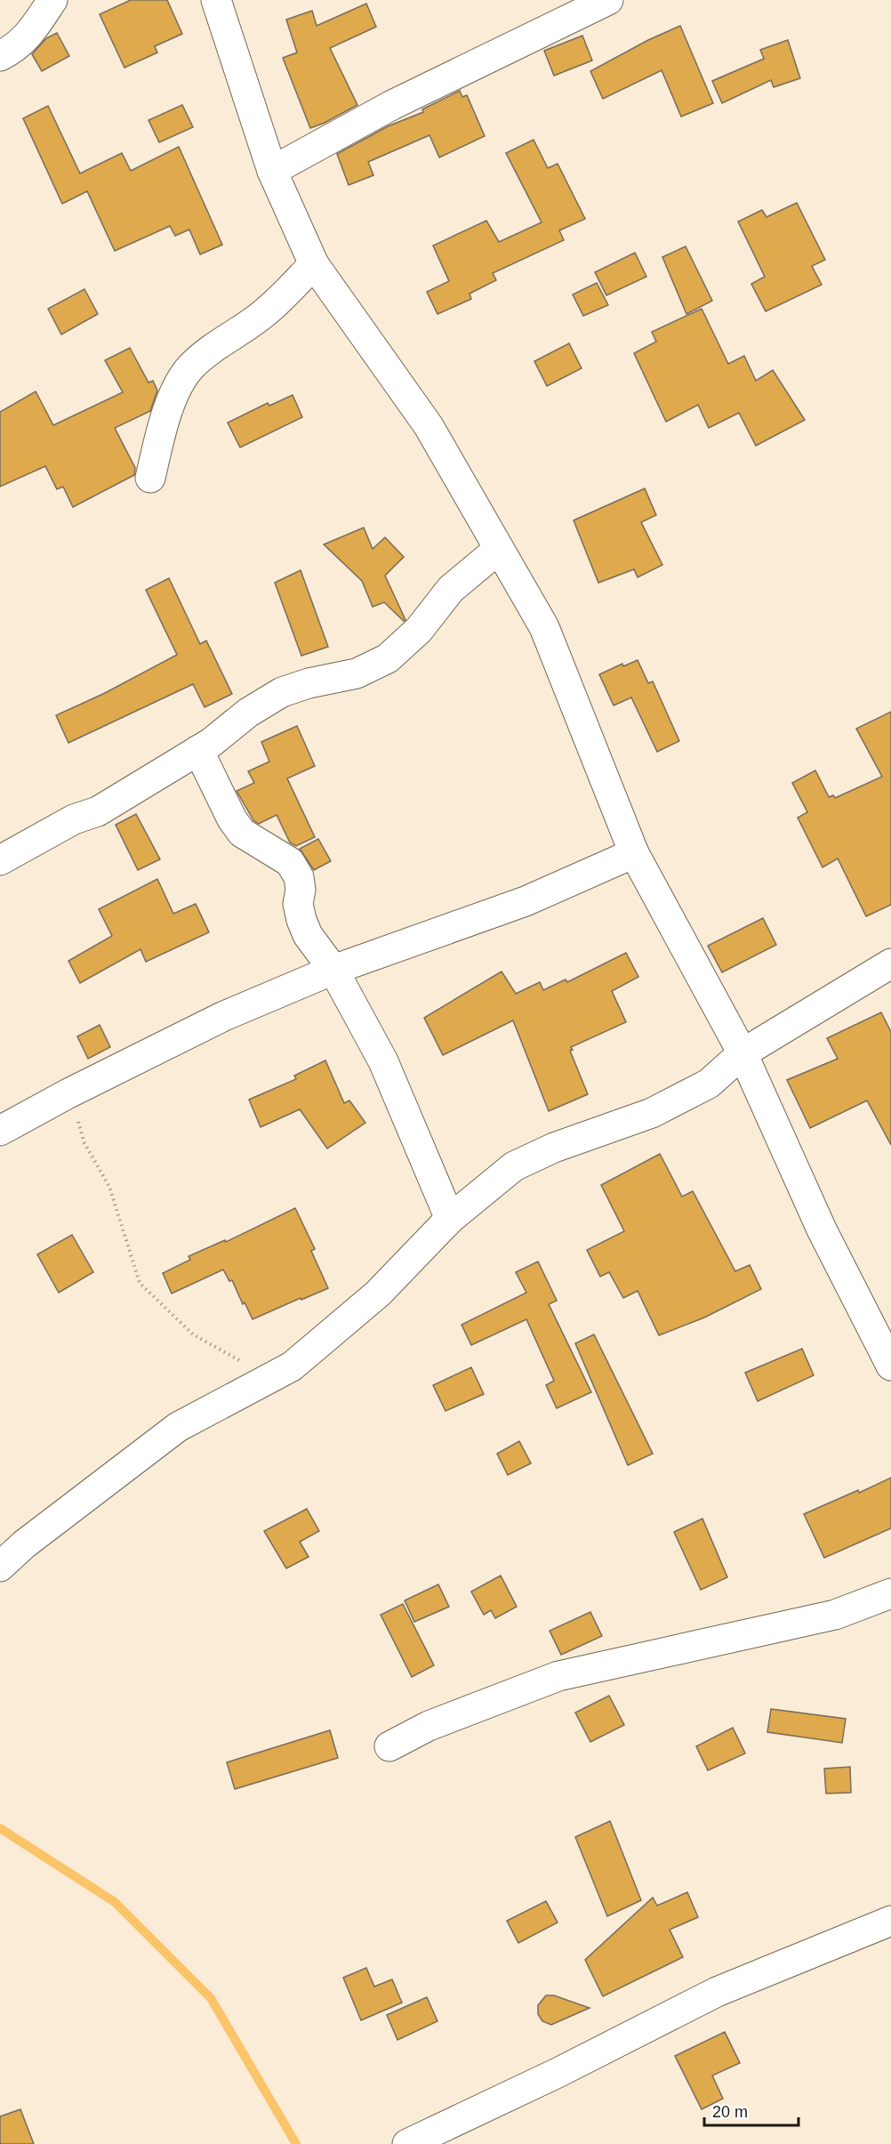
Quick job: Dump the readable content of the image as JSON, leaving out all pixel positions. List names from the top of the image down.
{
  "scale_bar": "20 m"
}
